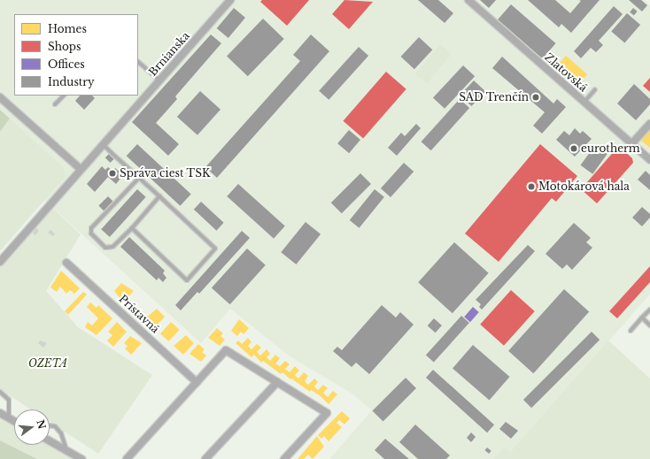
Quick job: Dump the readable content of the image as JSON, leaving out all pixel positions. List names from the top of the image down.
{
  "streets": {
    "street": ["Brnianska", "Zlatovská", "Prístavná"]
  },
  "parks": ["OZETA"],
  "places": [
    "SAD Trenčín",
    "eurotherm",
    "Správa ciest TSK",
    "Motokárová hala"
  ],
  "legend": [
    "Homes",
    "Shops",
    "Offices",
    "Industry"
  ],
  "north": "right"
}
